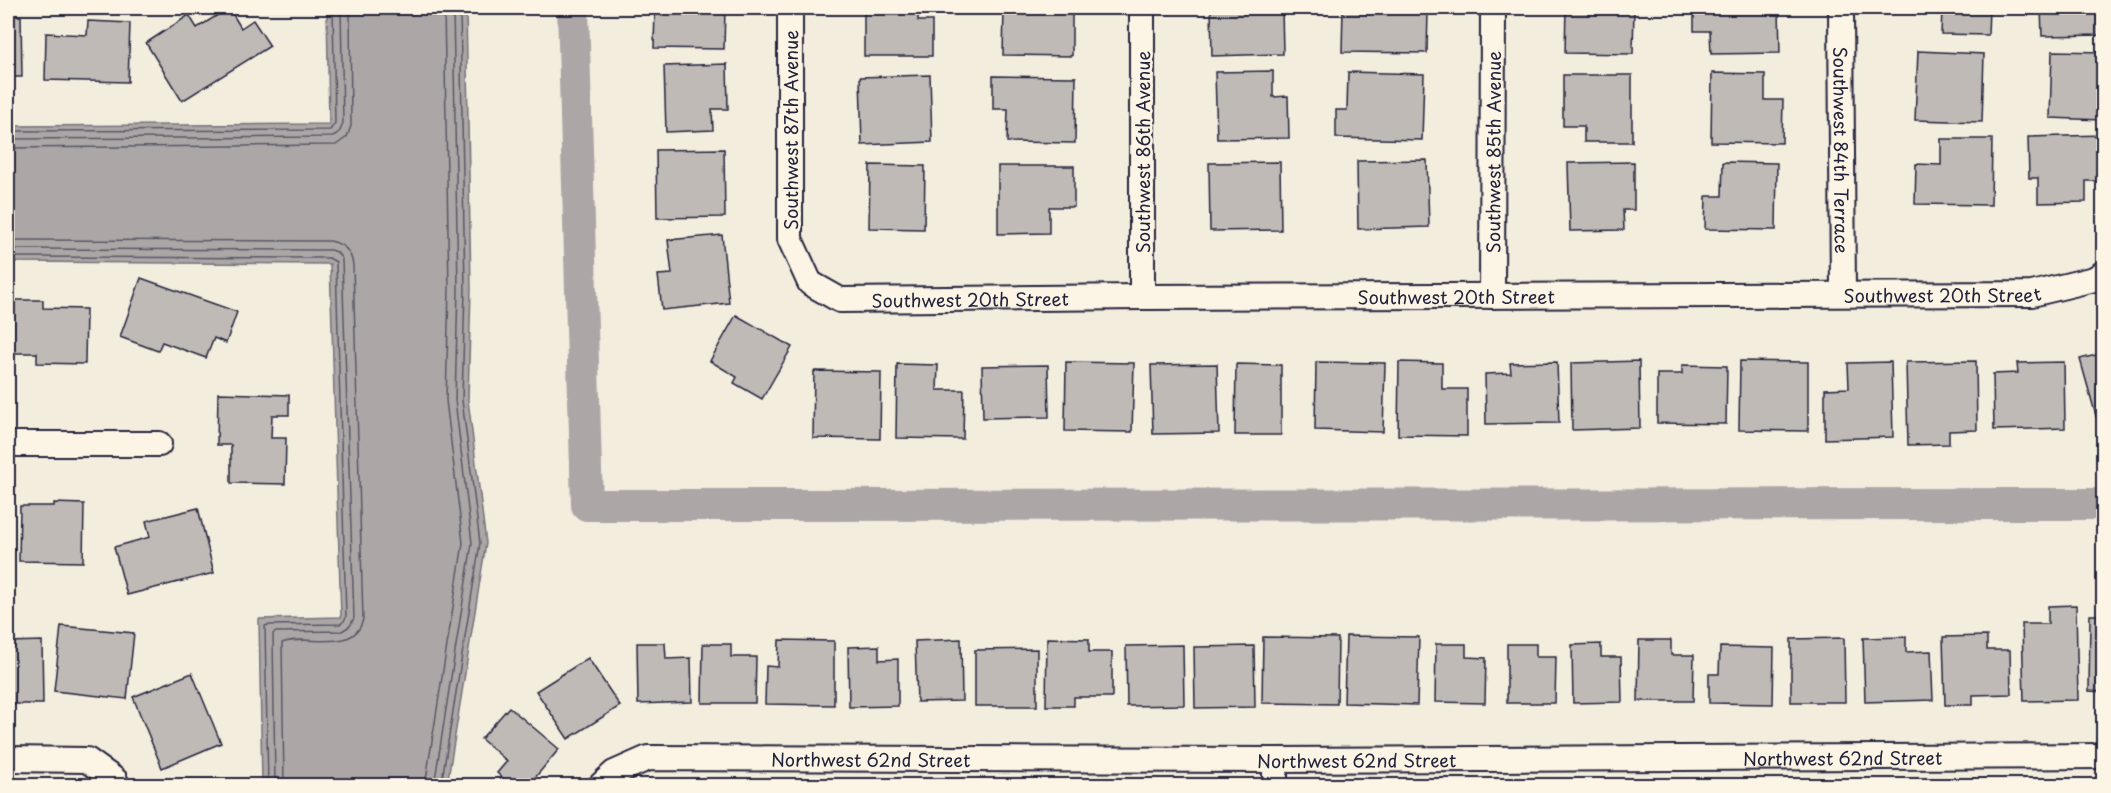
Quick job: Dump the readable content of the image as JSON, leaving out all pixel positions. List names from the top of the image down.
{
  "streets": {
    "street": [
      "Southwest 87th Avenue",
      "Southwest 84th Terrace",
      "Southwest 86th Avenue",
      "Southwest 85th Avenue",
      "Southwest 20th Street",
      "Northwest 62nd Street"
    ]
  },
  "crossings": [
    ["Southwest 87th Avenue", "Southwest 20th Street"],
    ["Southwest 84th Terrace", "Southwest 20th Street"],
    ["Southwest 86th Avenue", "Southwest 20th Street"],
    ["Southwest 85th Avenue", "Southwest 20th Street"]
  ]
}
